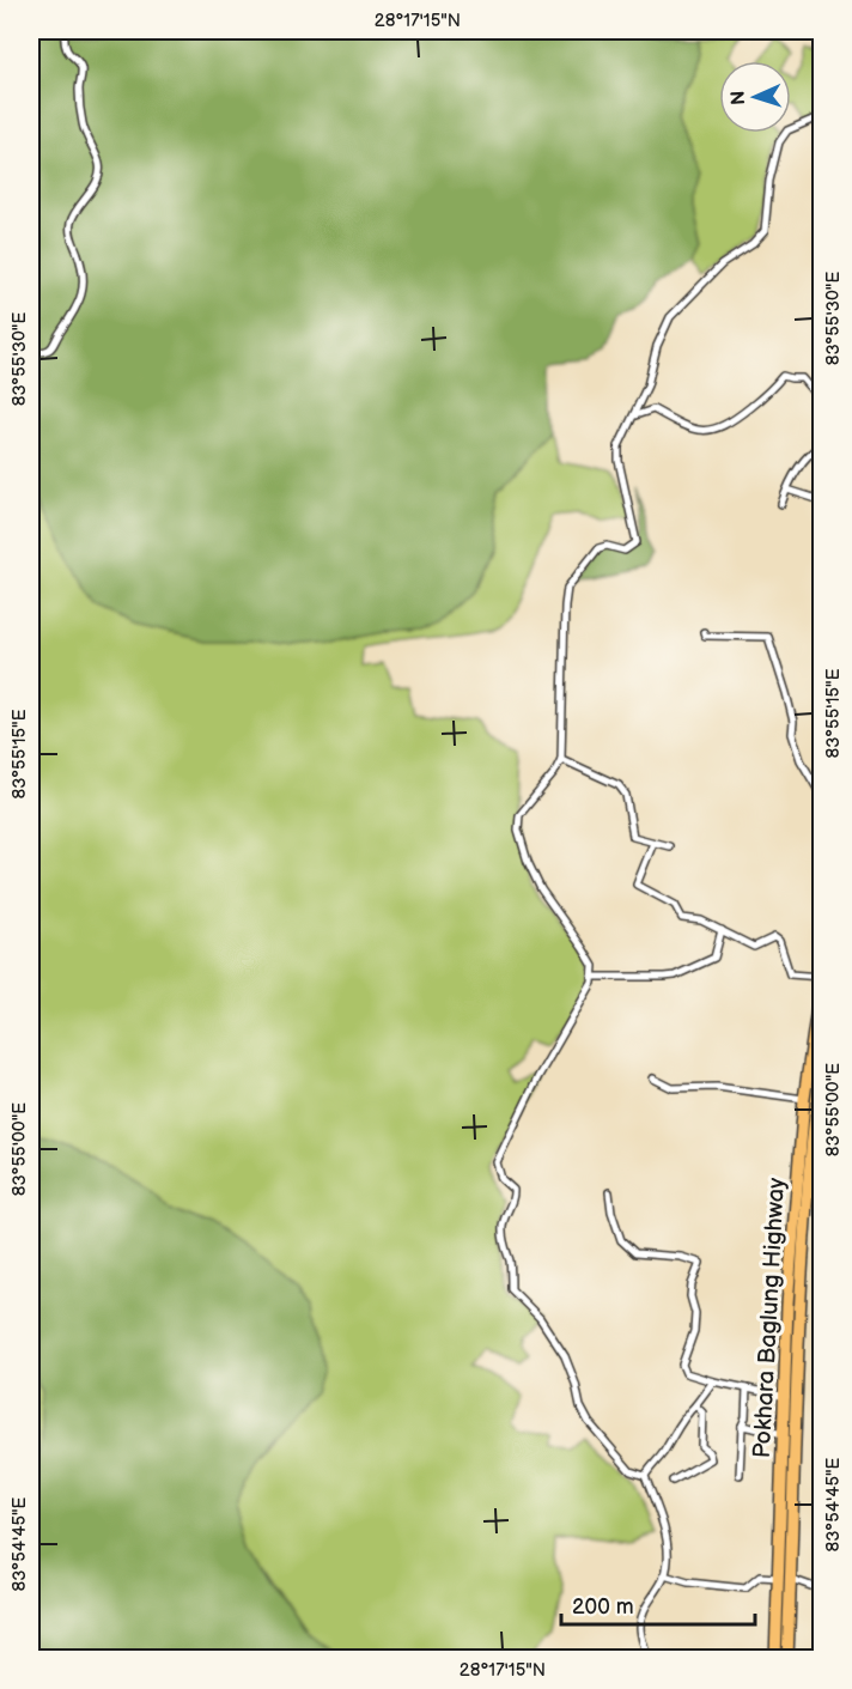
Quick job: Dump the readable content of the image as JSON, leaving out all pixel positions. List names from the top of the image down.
{
  "streets": {
    "highway": ["Pokhara Baglung Highway"]
  },
  "scale_bar": "200 m",
  "north": "left",
  "coordinates": [
    "28°17'15\"N",
    "83°55'30\"E",
    "83°55'15\"E",
    "83°55'00\"E",
    "83°54'45\"E"
  ]
}
